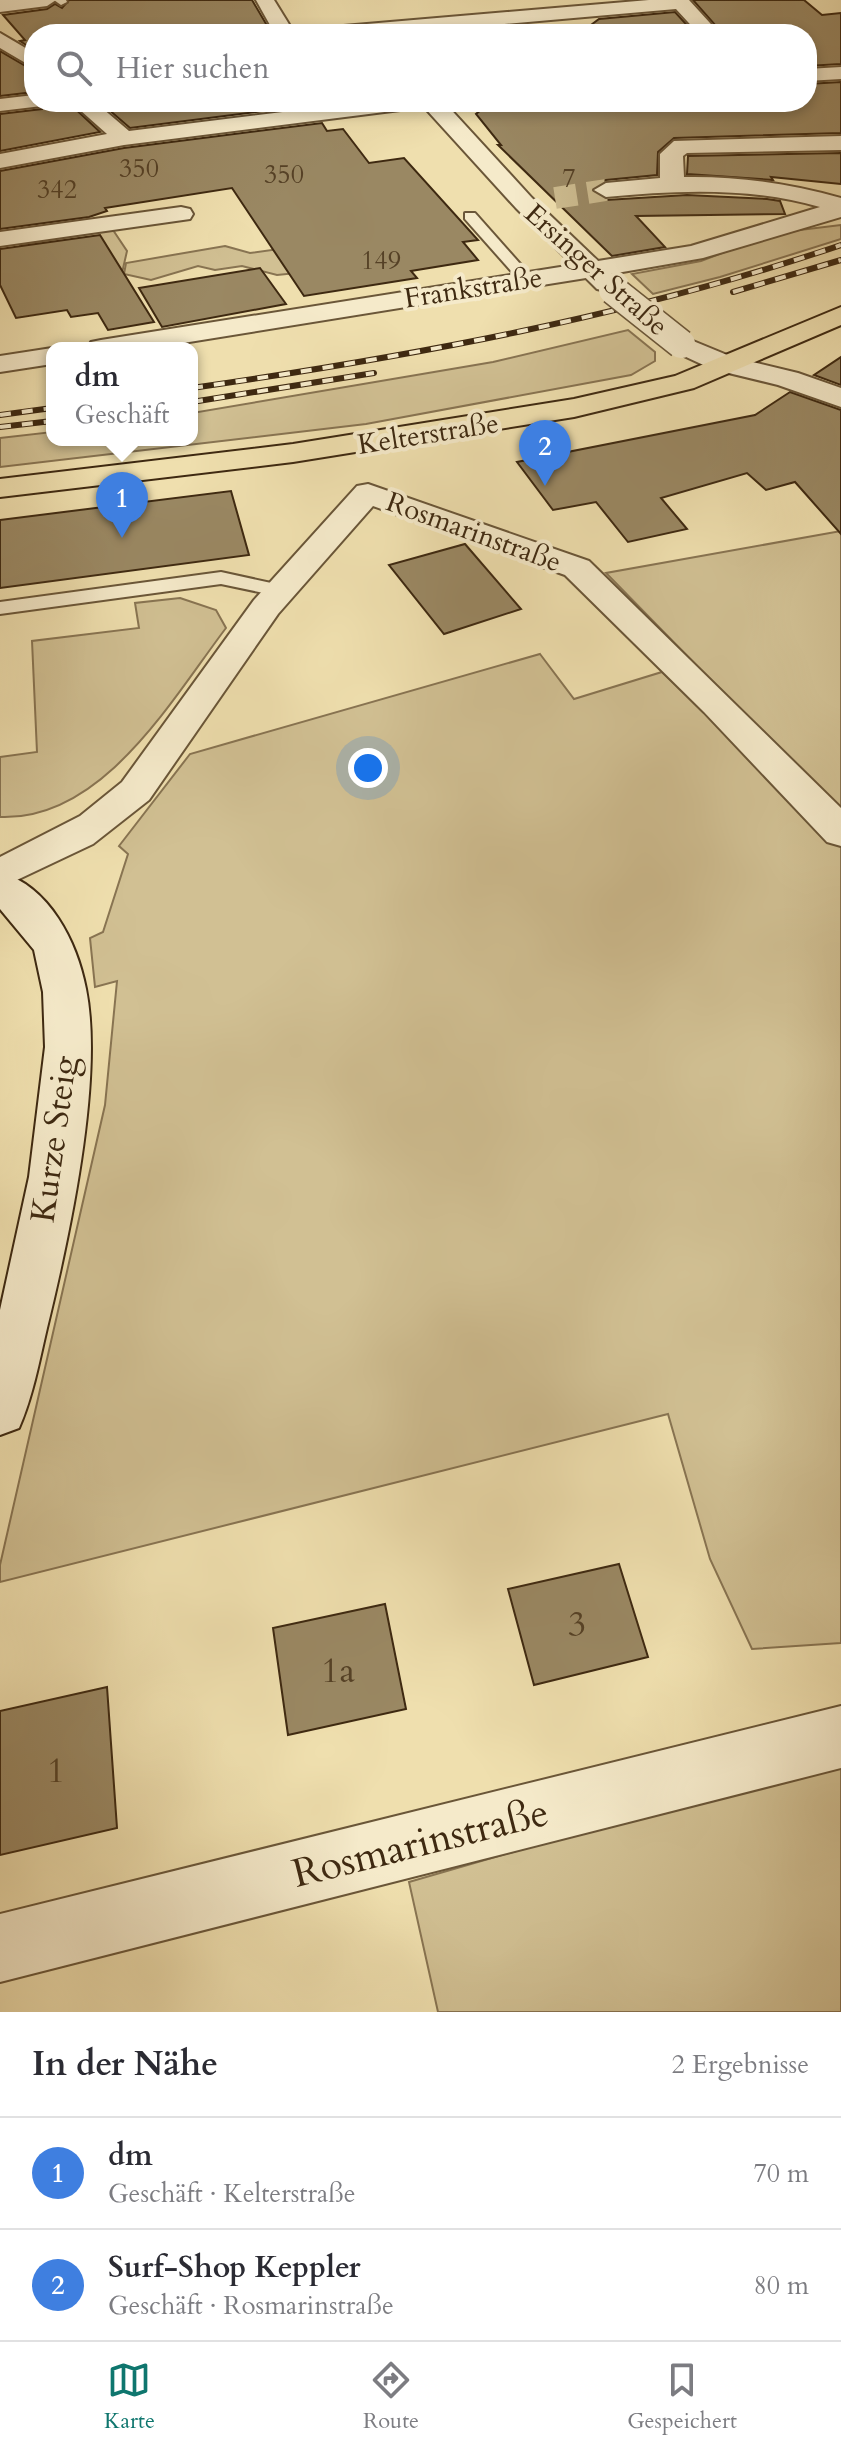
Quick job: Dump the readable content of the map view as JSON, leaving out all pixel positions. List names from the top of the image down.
{
  "streets": {
    "main road": ["Kelterstraße"],
    "street": [
      "Ersinger Straße",
      "Frankstraße",
      "Rosmarinstraße",
      "Kurze Steig"
    ]
  },
  "crossings": [
    ["Ersinger Straße", "Frankstraße"],
    ["Ersinger Straße", "Kelterstraße"]
  ],
  "house_numbers": [
    "350",
    "350",
    "7",
    "342",
    "149",
    "3",
    "1a",
    "1"
  ],
  "page": {
    "search": "Hier suchen",
    "popup": ["dm", "Geschäft"],
    "pins": ["2", "1"],
    "heading": ["In der Nähe", "2 Ergebnisse"],
    "list": [
      {
        "mark": "1",
        "name": "dm",
        "note": "Geschäft · Kelterstraße",
        "value": "70 m"
      },
      {
        "mark": "2",
        "name": "Surf-Shop Keppler",
        "note": "Geschäft · Rosmarinstraße",
        "value": "80 m"
      }
    ],
    "nav": ["Karte", "Route", "Gespeichert"]
  }
}
